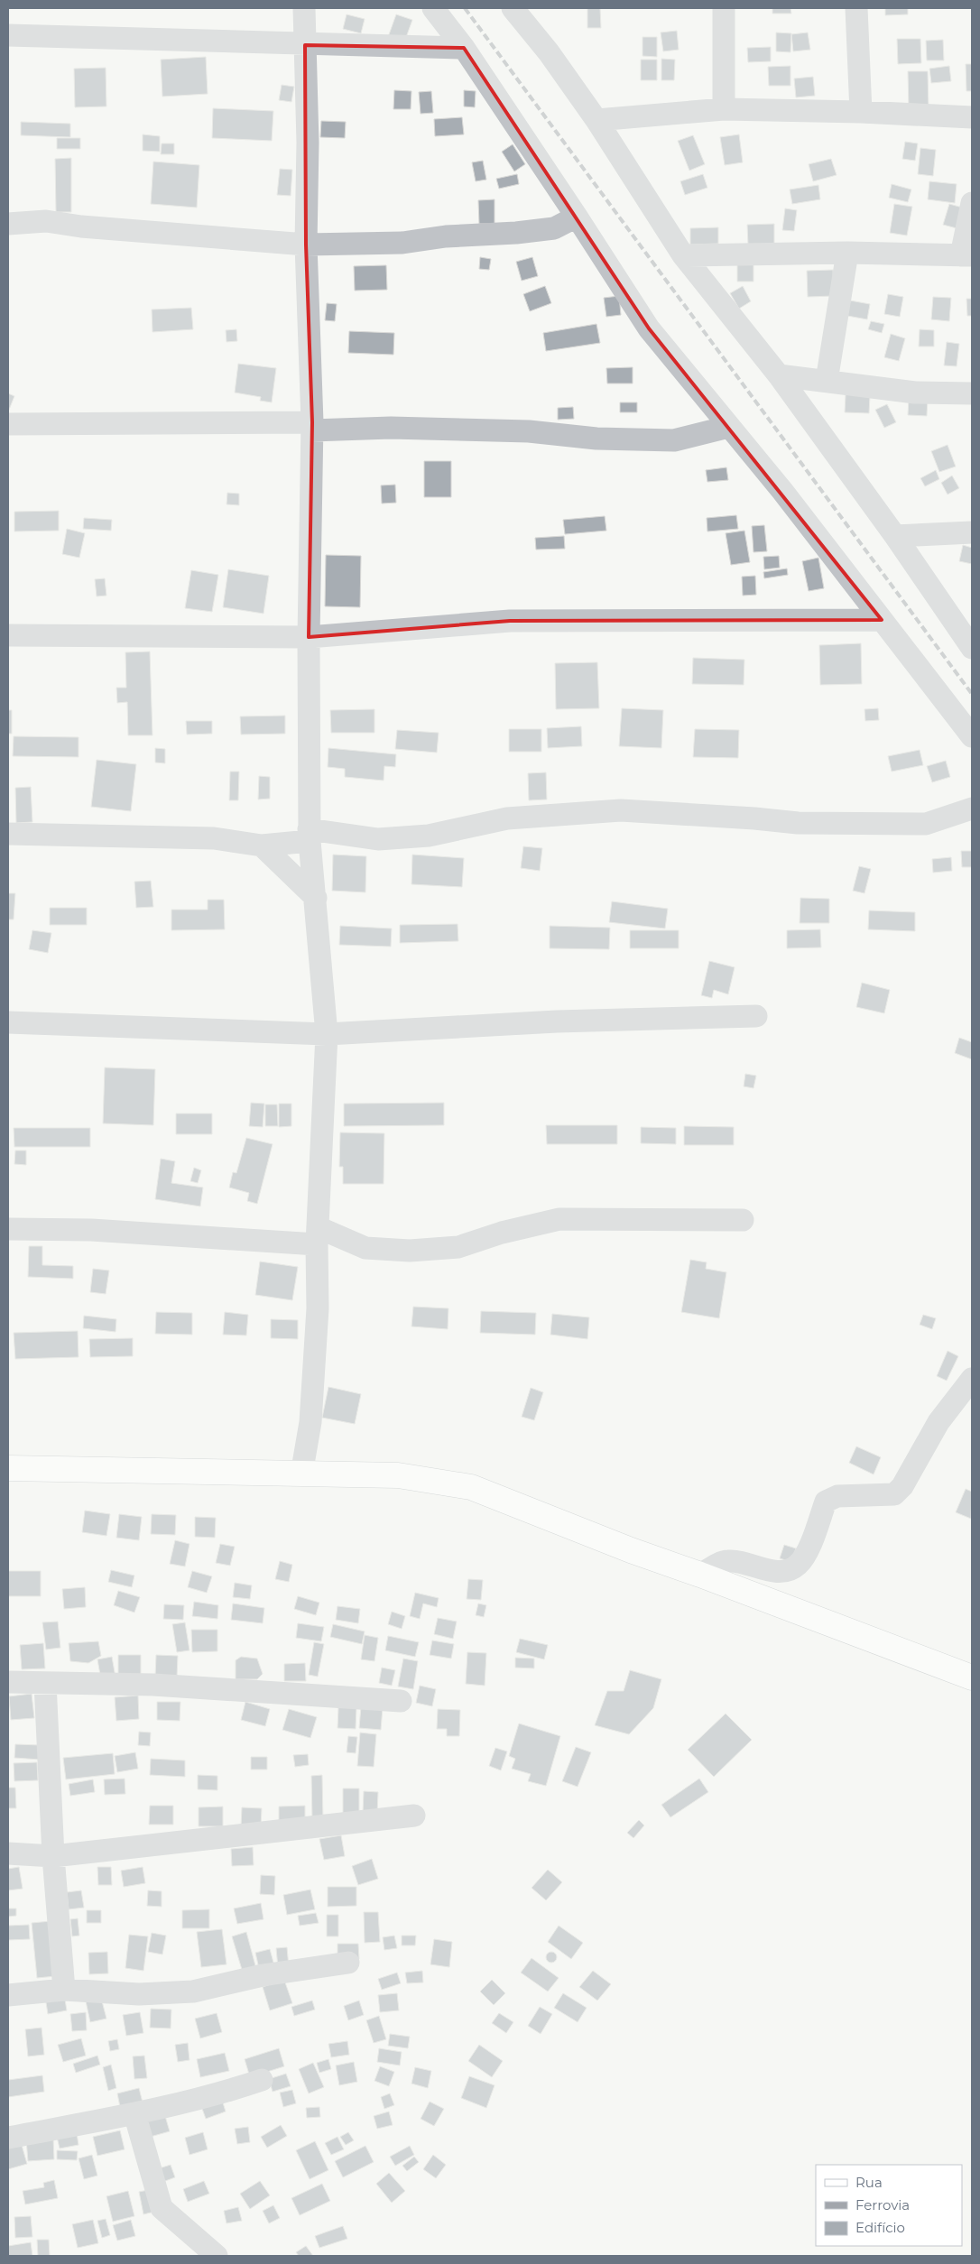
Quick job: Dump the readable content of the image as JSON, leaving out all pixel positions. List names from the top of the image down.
{
  "legend": ["Rua", "Ferrovia", "Edifício"]
}
